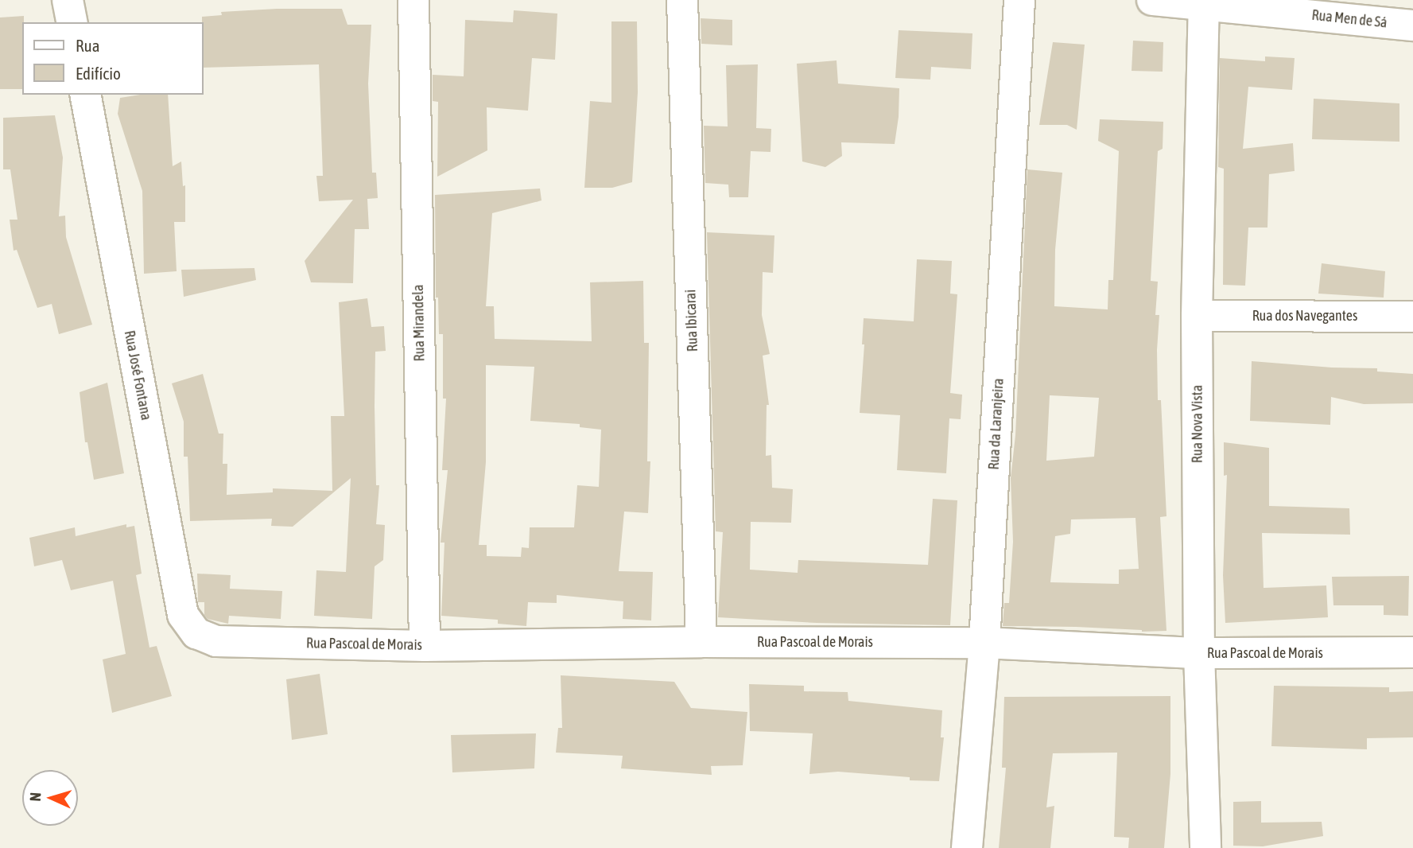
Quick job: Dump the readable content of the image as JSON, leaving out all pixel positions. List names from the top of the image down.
{
  "streets": {
    "street": [
      "Rua Men de Sá",
      "Rua dos Navegantes",
      "Rua Ibicarai",
      "Rua Mirandela",
      "Rua José Fontana",
      "Rua da Laranjeira",
      "Rua Nova Vista",
      "Rua Pascoal de Morais"
    ]
  },
  "crossings": [
    ["Rua Men de Sá", "Rua Nova Vista"],
    ["Rua dos Navegantes", "Rua Nova Vista"],
    ["Rua Ibicarai", "Rua Pascoal de Morais"],
    ["Rua Mirandela", "Rua Pascoal de Morais"],
    ["Rua José Fontana", "Rua Pascoal de Morais"],
    ["Rua da Laranjeira", "Rua Pascoal de Morais"],
    ["Rua Nova Vista", "Rua Pascoal de Morais"]
  ],
  "legend": ["Rua", "Edifício"],
  "north": "left"
}
